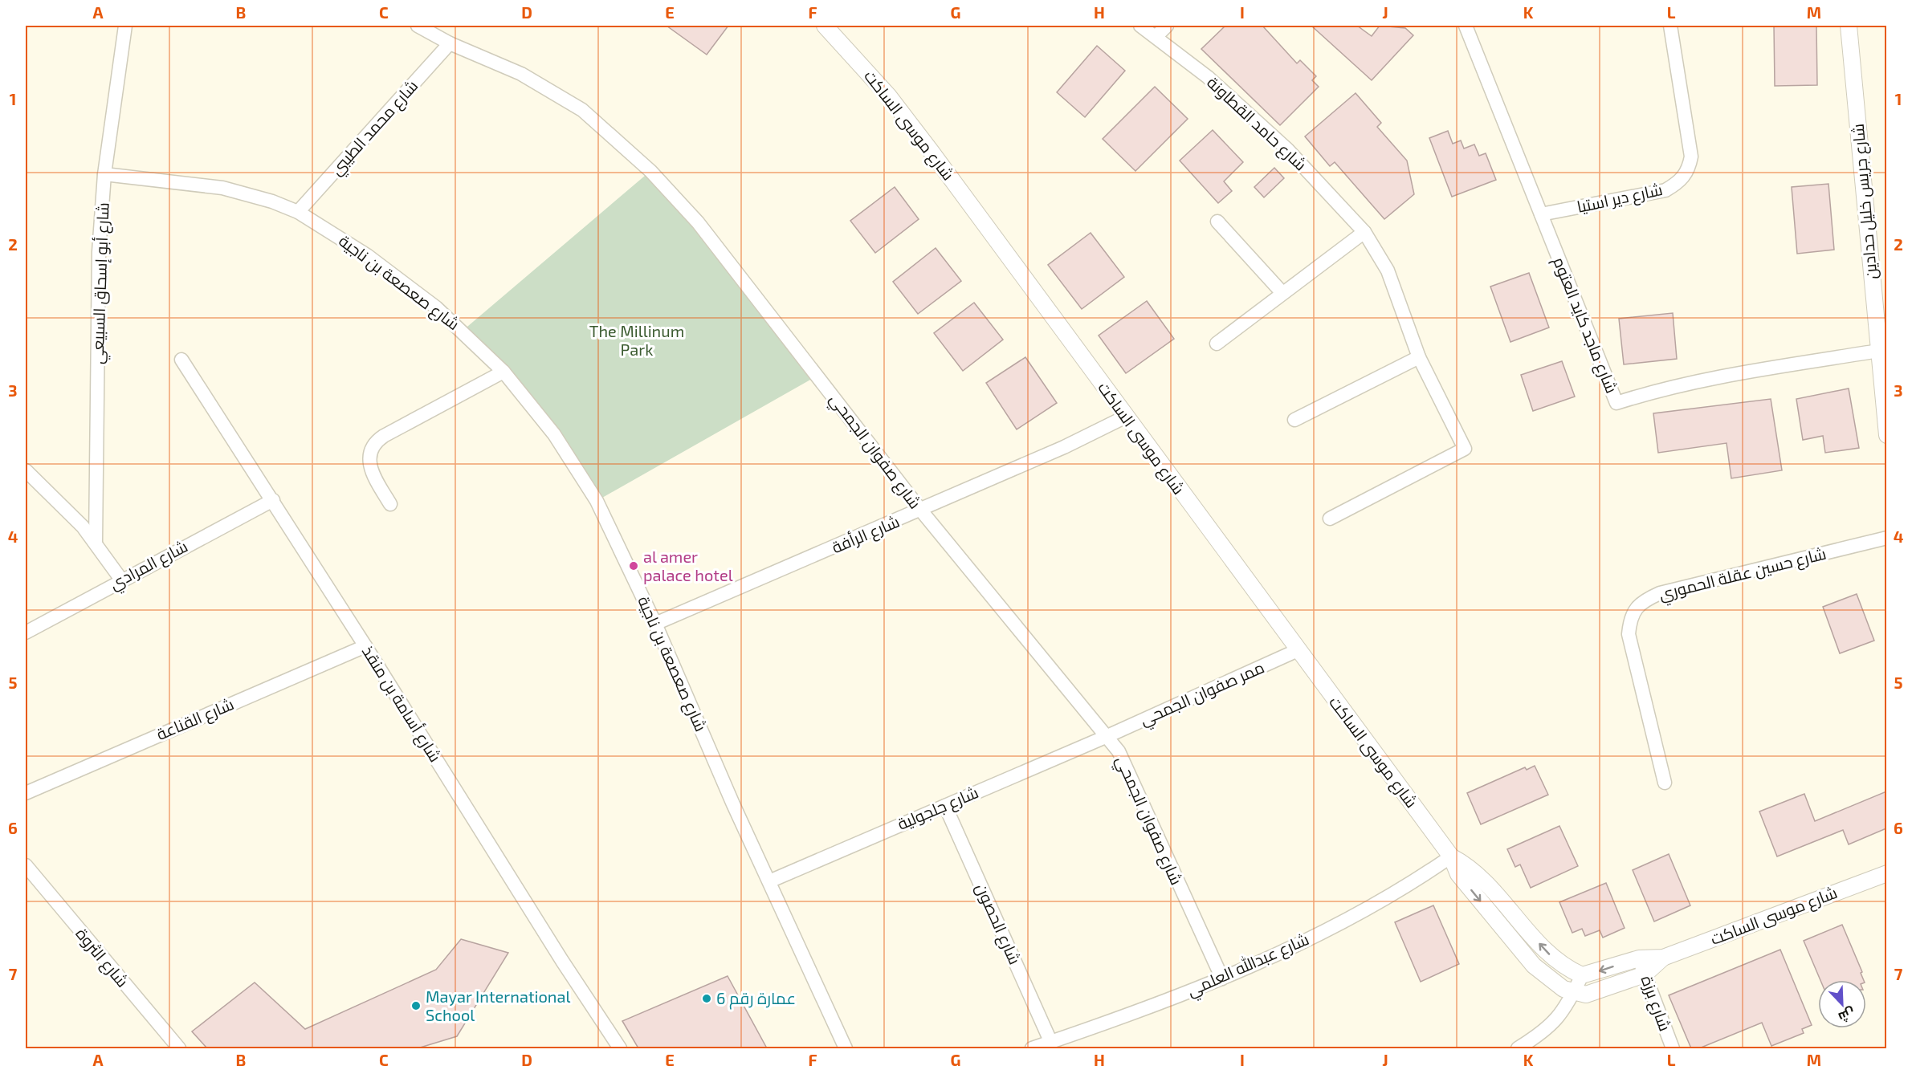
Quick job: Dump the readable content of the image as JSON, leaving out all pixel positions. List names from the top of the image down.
{
  "streets": {
    "street": [
      "شارع حامد القطاونة",
      "شارع موسى الساكت",
      "شارع محمد الطيبي",
      "شارع دير استيا",
      "شارع جريس خليل حدادين",
      "شارع صعصعة بن ناجية",
      "شارع أبو إسحاق السبيعي",
      "شارع ماجد كايد العتوم",
      "شارع صفوان الجمحي",
      "شارع الرأفة",
      "شارع المرادي",
      "شارع حسين عقلة الحموري",
      "ممر صفوان الجمحي",
      "شارع أسامة بن منقذ",
      "شارع القناعة",
      "شارع جلجولية",
      "شارع الحصون",
      "شارع الثروة",
      "شارع عبدالله العلمي",
      "شارع برزة"
    ]
  },
  "crossings": [
    ["شارع موسى الساكت", "شارع الرأفة"],
    ["شارع موسى الساكت", "ممر صفوان الجمحي"],
    ["شارع موسى الساكت", "شارع عبدالله العلمي"],
    ["شارع موسى الساكت", "شارع برزة"],
    ["شارع محمد الطيبي", "شارع صعصعة بن ناجية"],
    ["شارع محمد الطيبي", "شارع صفوان الجمحي"],
    ["شارع دير استيا", "شارع ماجد كايد العتوم"],
    ["شارع جريس خليل حدادين", "شارع ماجد كايد العتوم"],
    ["شارع صعصعة بن ناجية", "شارع أبو إسحاق السبيعي"],
    ["شارع صعصعة بن ناجية", "شارع الرأفة"],
    ["شارع صعصعة بن ناجية", "شارع جلجولية"],
    ["شارع صفوان الجمحي", "شارع الرأفة"],
    ["شارع صفوان الجمحي", "ممر صفوان الجمحي"],
    ["شارع صفوان الجمحي", "شارع جلجولية"],
    ["شارع صفوان الجمحي", "شارع عبدالله العلمي"],
    ["شارع المرادي", "شارع أسامة بن منقذ"],
    ["ممر صفوان الجمحي", "شارع جلجولية"],
    ["شارع أسامة بن منقذ", "شارع القناعة"],
    ["شارع جلجولية", "شارع الحصون"],
    ["شارع الحصون", "شارع عبدالله العلمي"]
  ],
  "parks": ["The Millinum Park"],
  "places": ["al amer palace hotel", "عمارة رقم 6", "Mayar International School"],
  "north": "bottom right",
  "grid": {
    "columns": [
      "A",
      "B",
      "C",
      "D",
      "E",
      "F",
      "G",
      "H",
      "I",
      "J",
      "K",
      "L",
      "M"
    ],
    "rows": [
      "1",
      "2",
      "3",
      "4",
      "5",
      "6",
      "7"
    ]
  }
}
